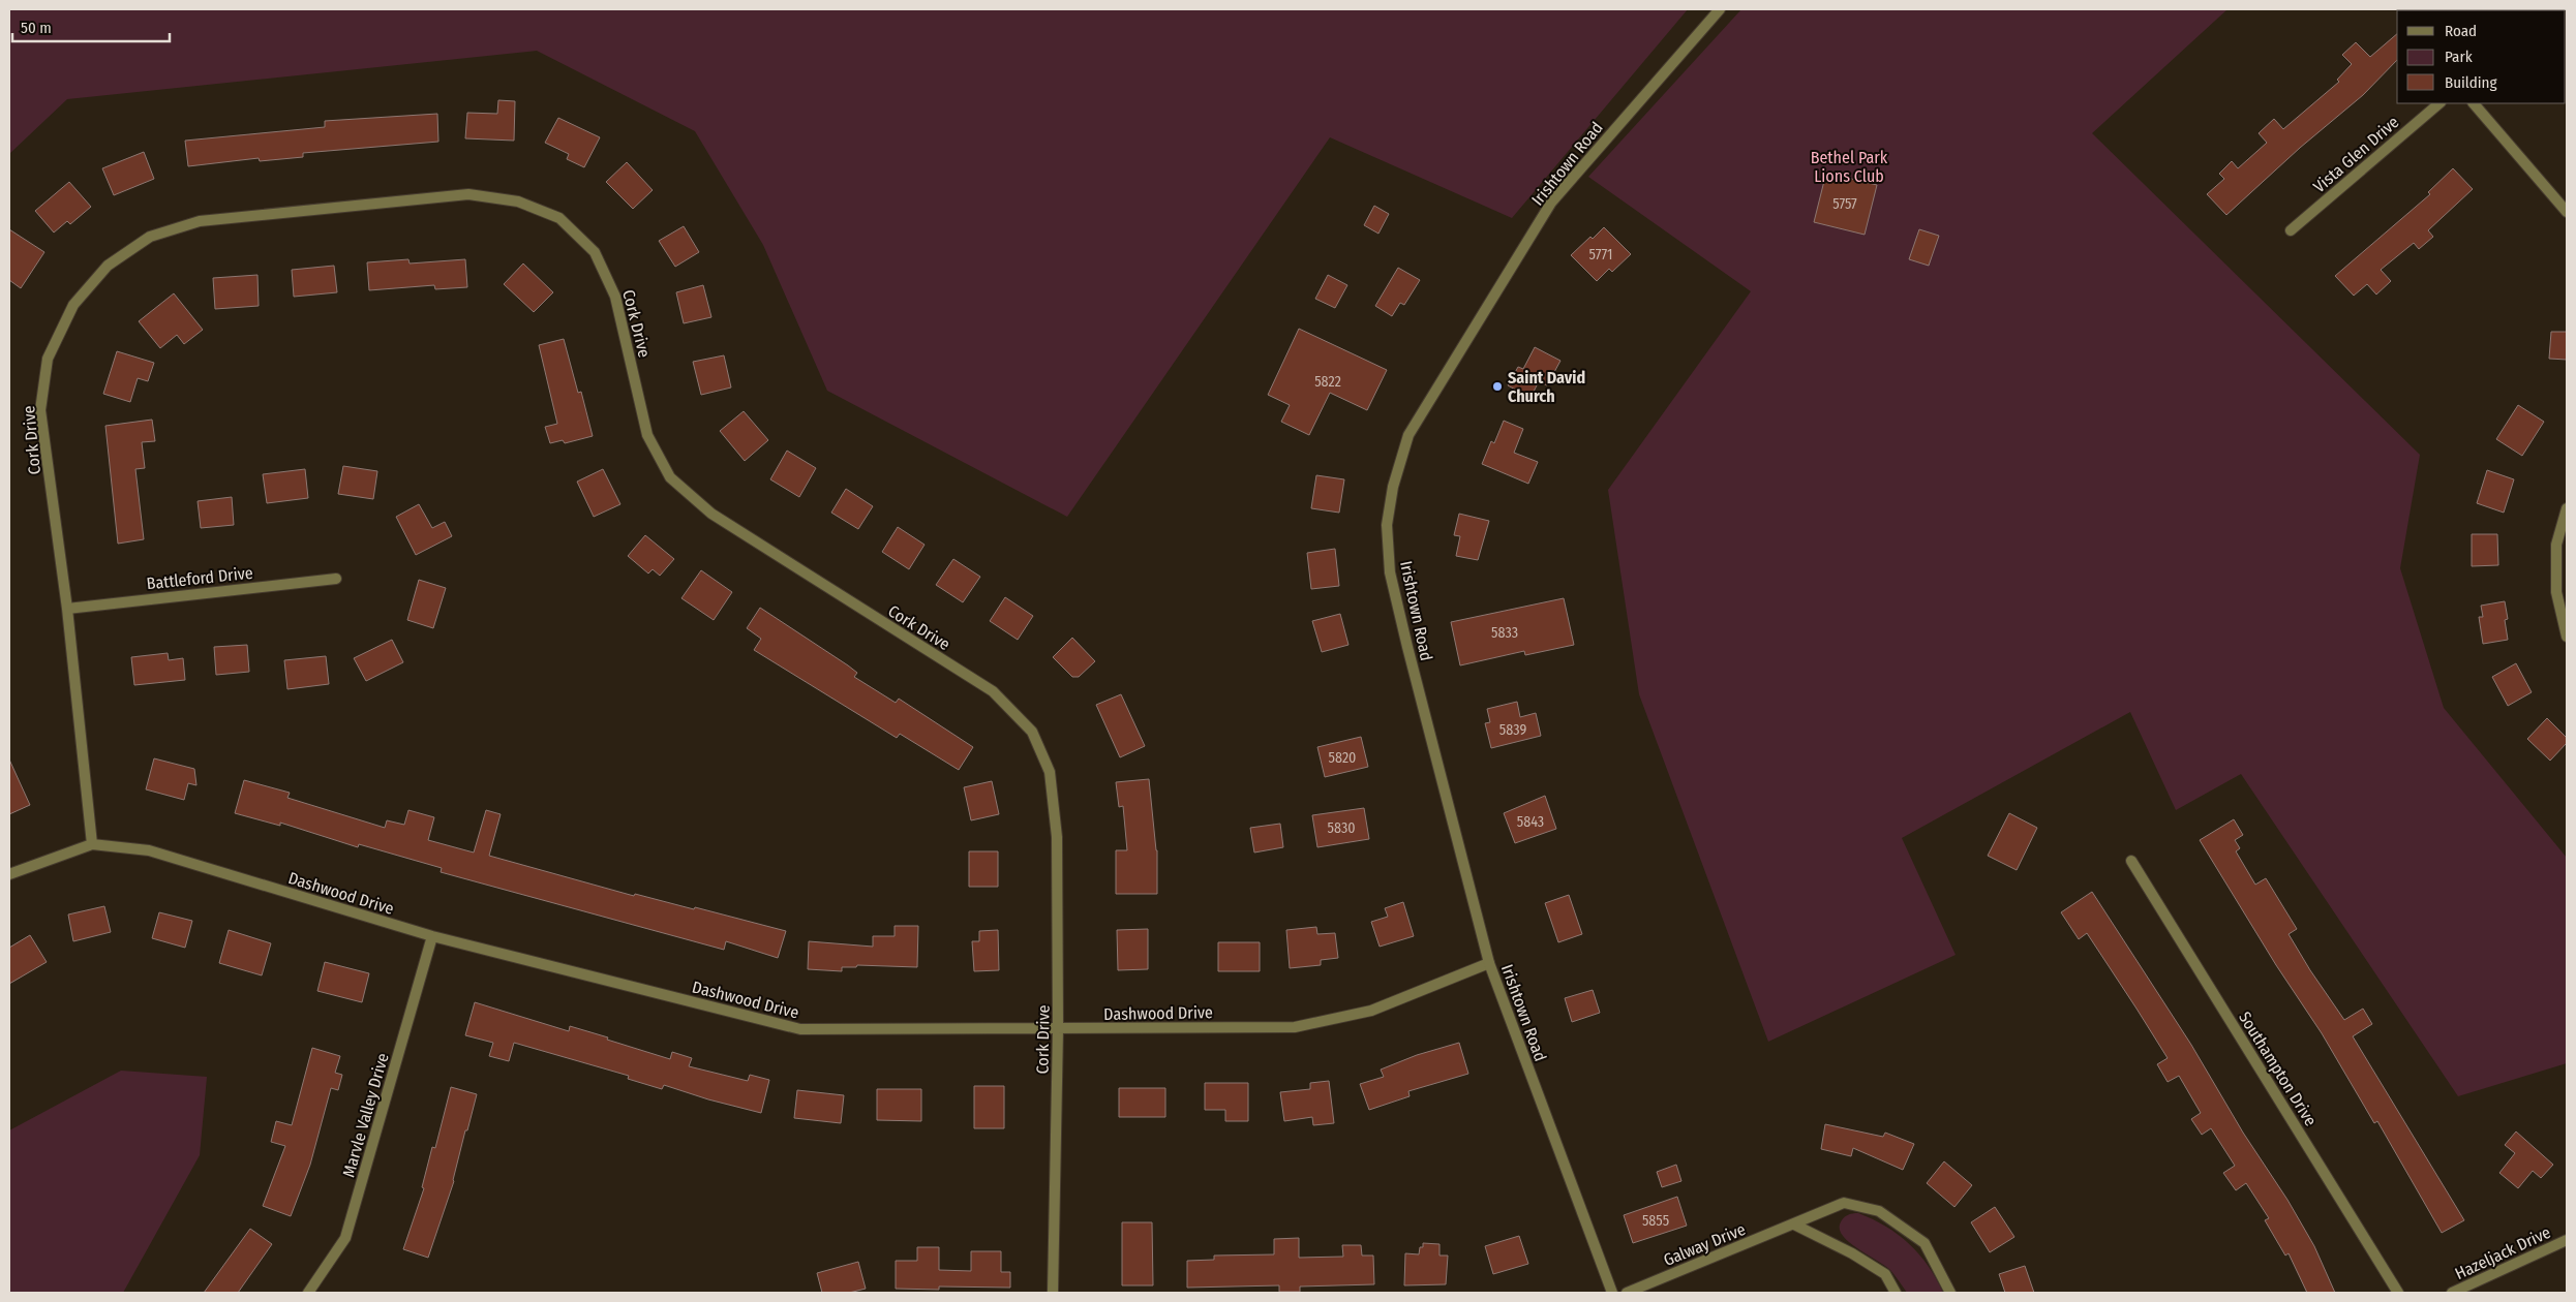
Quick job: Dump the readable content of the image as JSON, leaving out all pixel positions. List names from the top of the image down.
{
  "streets": {
    "street": [
      "Vista Glen Drive",
      "Irishtown Road",
      "Cork Drive",
      "Battleford Drive",
      "Dashwood Drive",
      "Southampton Drive",
      "Marvle Valley Drive",
      "Galway Drive",
      "Hazeljack Drive"
    ]
  },
  "crossings": [
    ["Irishtown Road", "Dashwood Drive"],
    ["Cork Drive", "Battleford Drive"],
    ["Cork Drive", "Dashwood Drive"],
    ["Dashwood Drive", "Marvle Valley Drive"]
  ],
  "parks": ["Bethel Park Lions Club"],
  "places": ["Saint David Church"],
  "house_numbers": [
    "5757",
    "5771",
    "5822",
    "5833",
    "5839",
    "5820",
    "5843",
    "5830",
    "5855"
  ],
  "legend": ["Road", "Park", "Building"],
  "scale_bar": "50 m"
}
